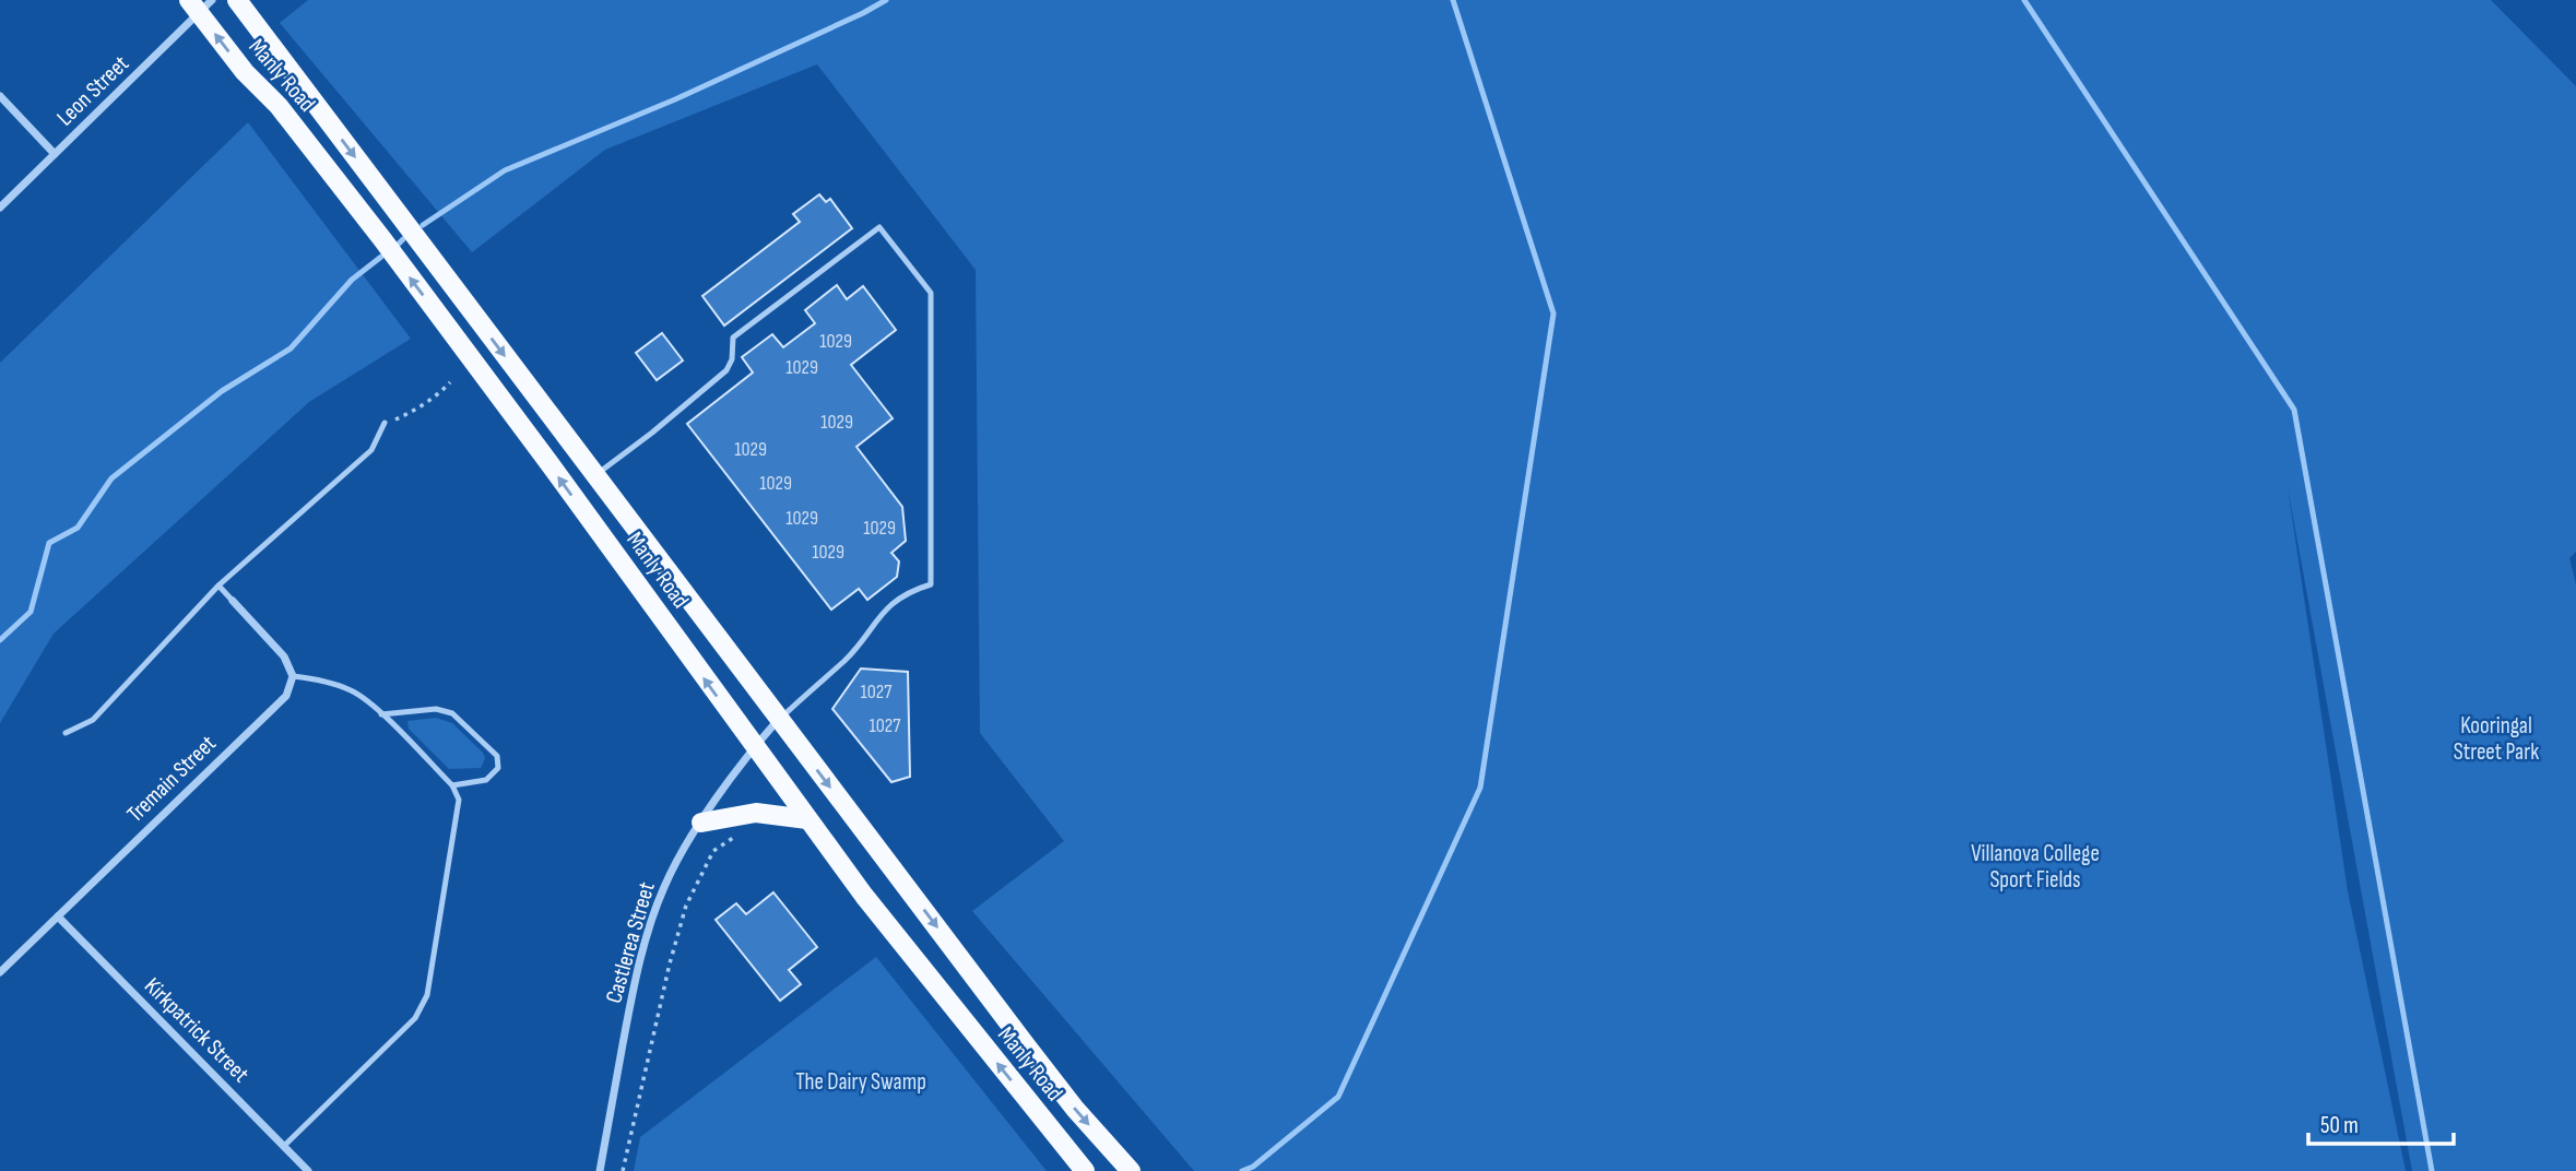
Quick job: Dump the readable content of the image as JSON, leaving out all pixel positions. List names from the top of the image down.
{
  "streets": {
    "main road": ["Manly Road"],
    "street": [
      "Leon Street",
      "Tremain Street",
      "Castlerea Street",
      "Kirkpatrick Street"
    ]
  },
  "crossings": [
    ["Manly Road", "Leon Street"],
    ["Manly Road", "Castlerea Street"],
    ["Tremain Street", "Kirkpatrick Street"]
  ],
  "parks": ["Kooringal Street Park", "Villanova College Sport Fields", "The Dairy Swamp"],
  "house_numbers": [
    "1029",
    "1029",
    "1029",
    "1029",
    "1029",
    "1029",
    "1029",
    "1029",
    "1027",
    "1027"
  ],
  "scale_bar": "50 m"
}
